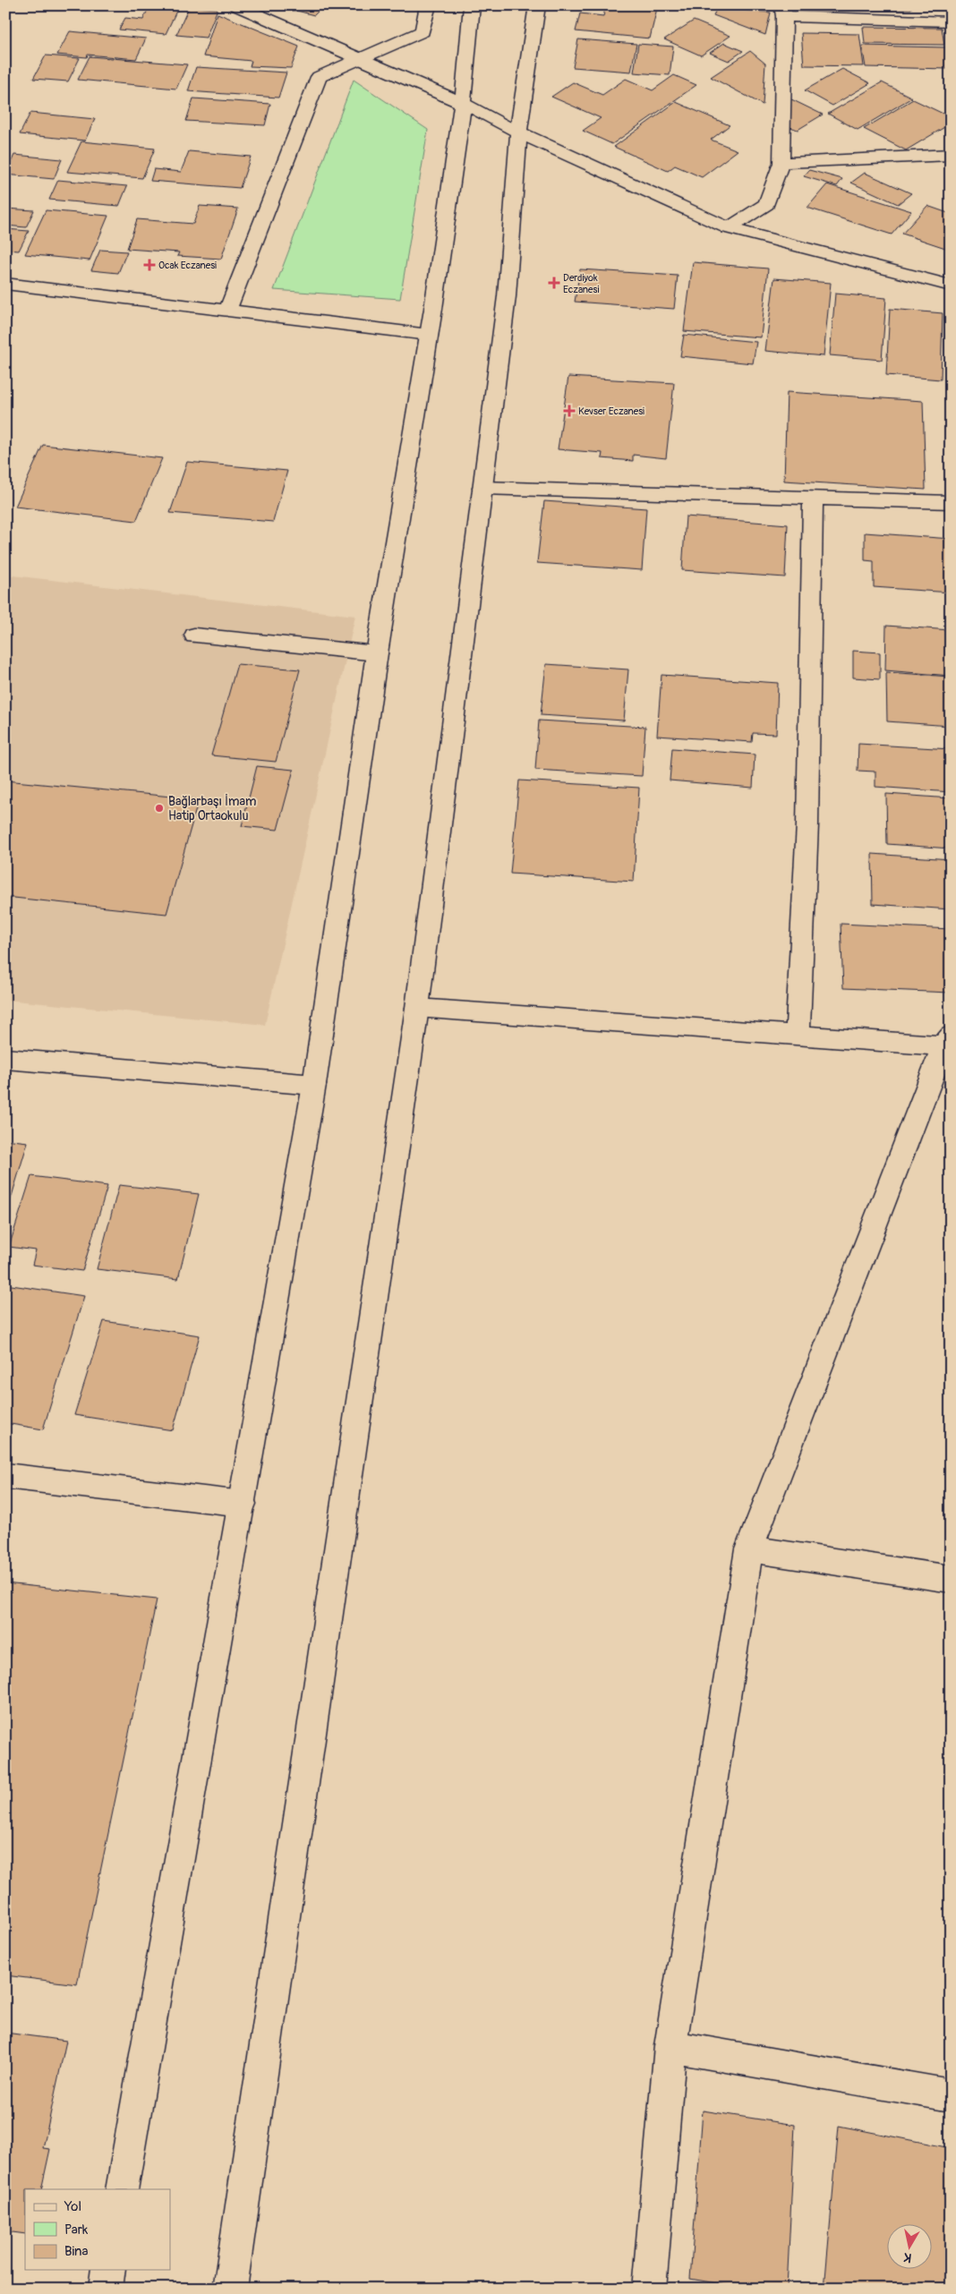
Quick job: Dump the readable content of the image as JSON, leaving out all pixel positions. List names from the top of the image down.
{
  "places": {
    "health": ["Ocak Eczanesi", "Derdiyok Eczanesi", "Kevser Eczanesi"],
    "other": ["Bağlarbaşı İmam Hatip Ortaokulu"]
  },
  "legend": ["Yol", "Park", "Bina"],
  "north": "bottom"
}
